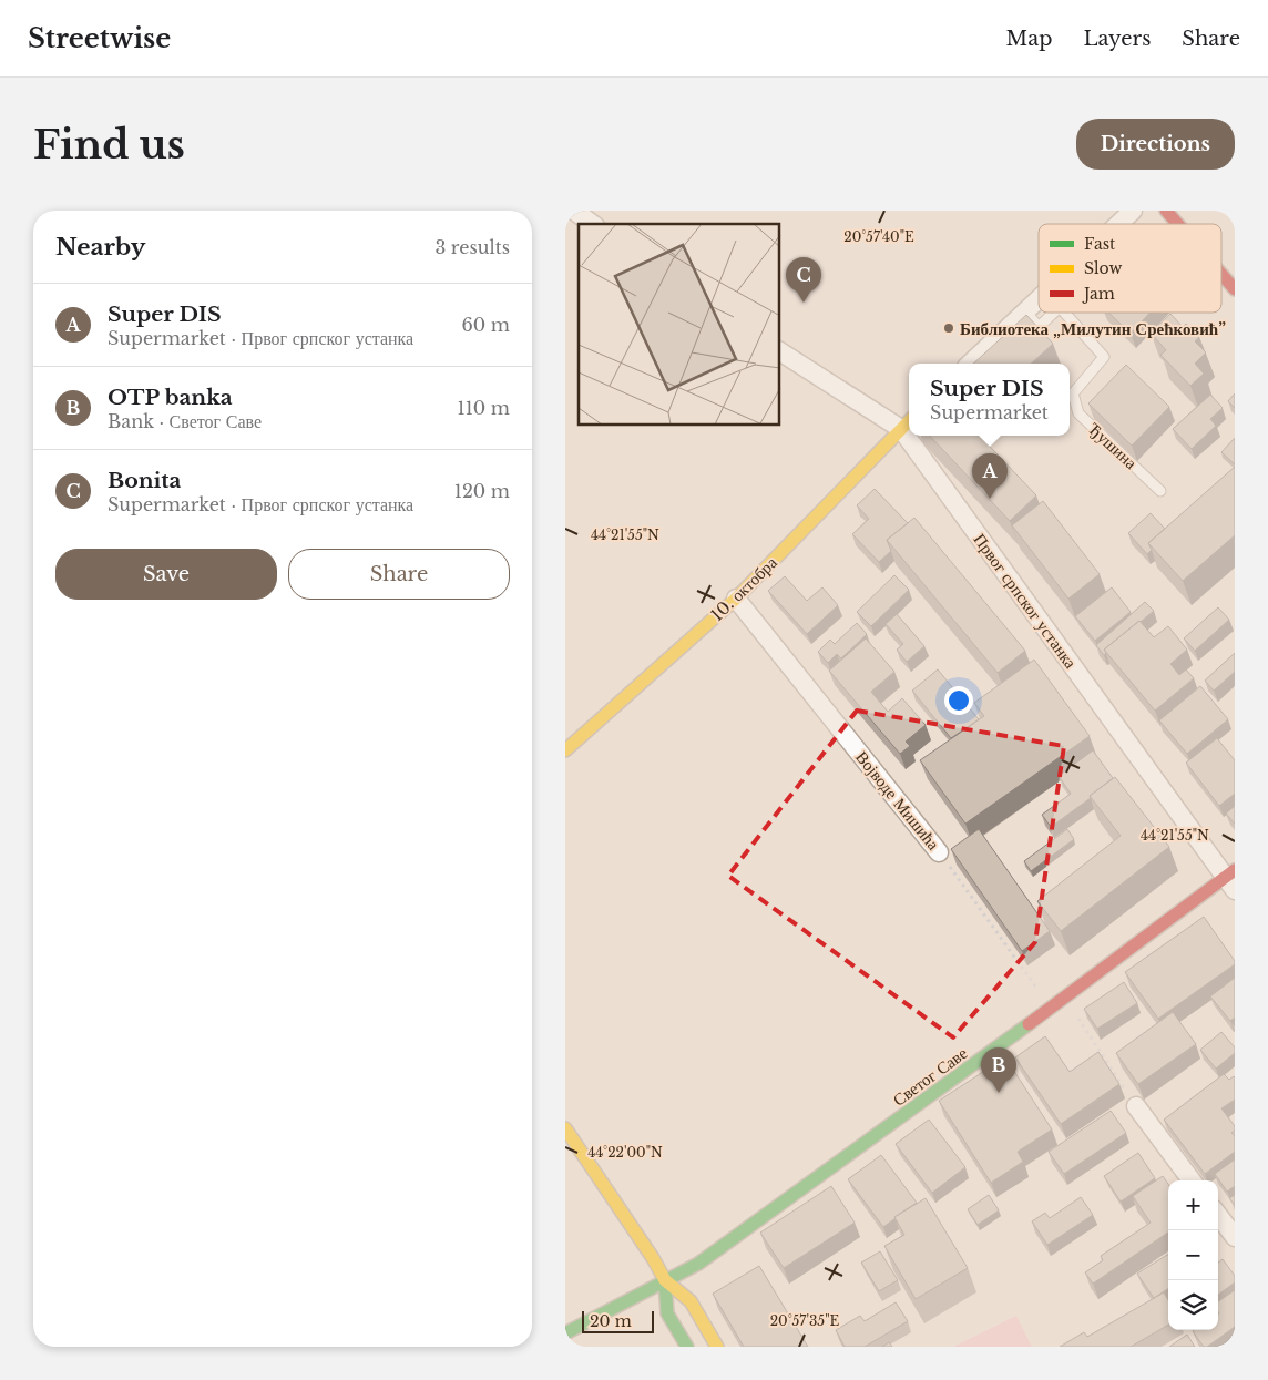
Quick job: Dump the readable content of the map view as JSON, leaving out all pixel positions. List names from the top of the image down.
{
  "streets": {
    "street": [
      "10. октобра",
      "Првог српског устанка",
      "Војводе Мишића",
      "Светог Саве"
    ],
    "lane": ["Ђушина"]
  },
  "crossings": [
    ["10. октобра", "Првог српског устанка"],
    ["10. октобра", "Војводе Мишића"],
    ["Првог српског устанка", "Светог Саве"],
    ["Војводе Мишића", "Светог Саве"]
  ],
  "places": ["Библиотека „Милутин Срећковић”"],
  "legend": ["Fast", "Slow", "Jam"],
  "scale_bar": "20 m",
  "page": {
    "header": "Streetwise",
    "nav": ["Map", "Layers", "Share"],
    "buttons": [
      "Directions",
      ["Save", "Share"]
    ],
    "title": "Find us",
    "heading": ["Nearby", "3 results"],
    "pins": ["C", "A", "B"],
    "list": [
      {
        "mark": "A",
        "name": "Super DIS",
        "note": "Supermarket · Првог српског устанка",
        "value": "60 m"
      },
      {
        "mark": "B",
        "name": "OTP banka",
        "note": "Bank · Светог Саве",
        "value": "110 m"
      },
      {
        "mark": "C",
        "name": "Bonita",
        "note": "Supermarket · Првог српског устанка",
        "value": "120 m"
      }
    ],
    "popup": ["Super DIS", "Supermarket"],
    "map_buttons": ["+", "−"],
    "scale": "20 m"
  },
  "coordinates": [
    "20°57'40\"E",
    "44°21'55\"N",
    "44°22'00\"N",
    "20°57'35\"E"
  ]
}
